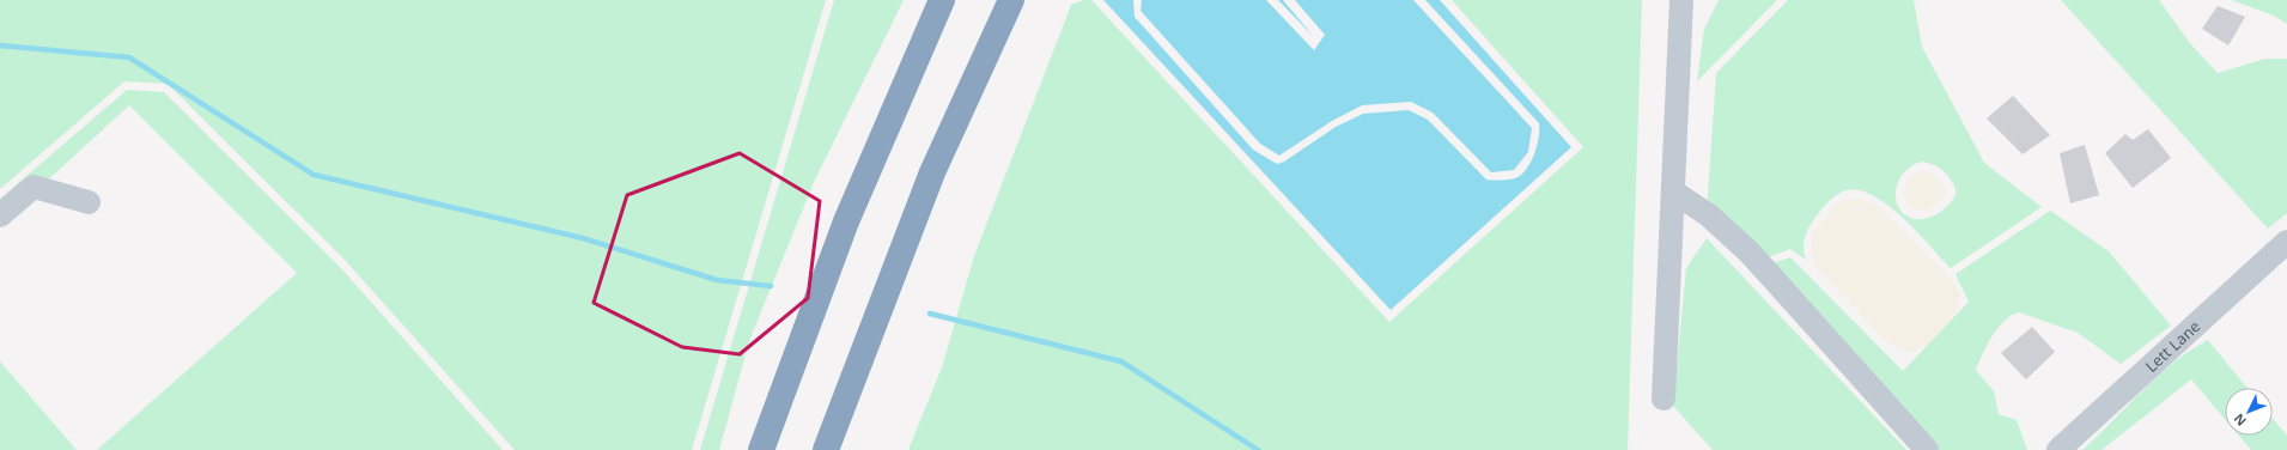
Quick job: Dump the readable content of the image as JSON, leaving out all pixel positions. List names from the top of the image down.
{
  "streets": {
    "street": ["Lett Lane"]
  },
  "north": "bottom left"
}
